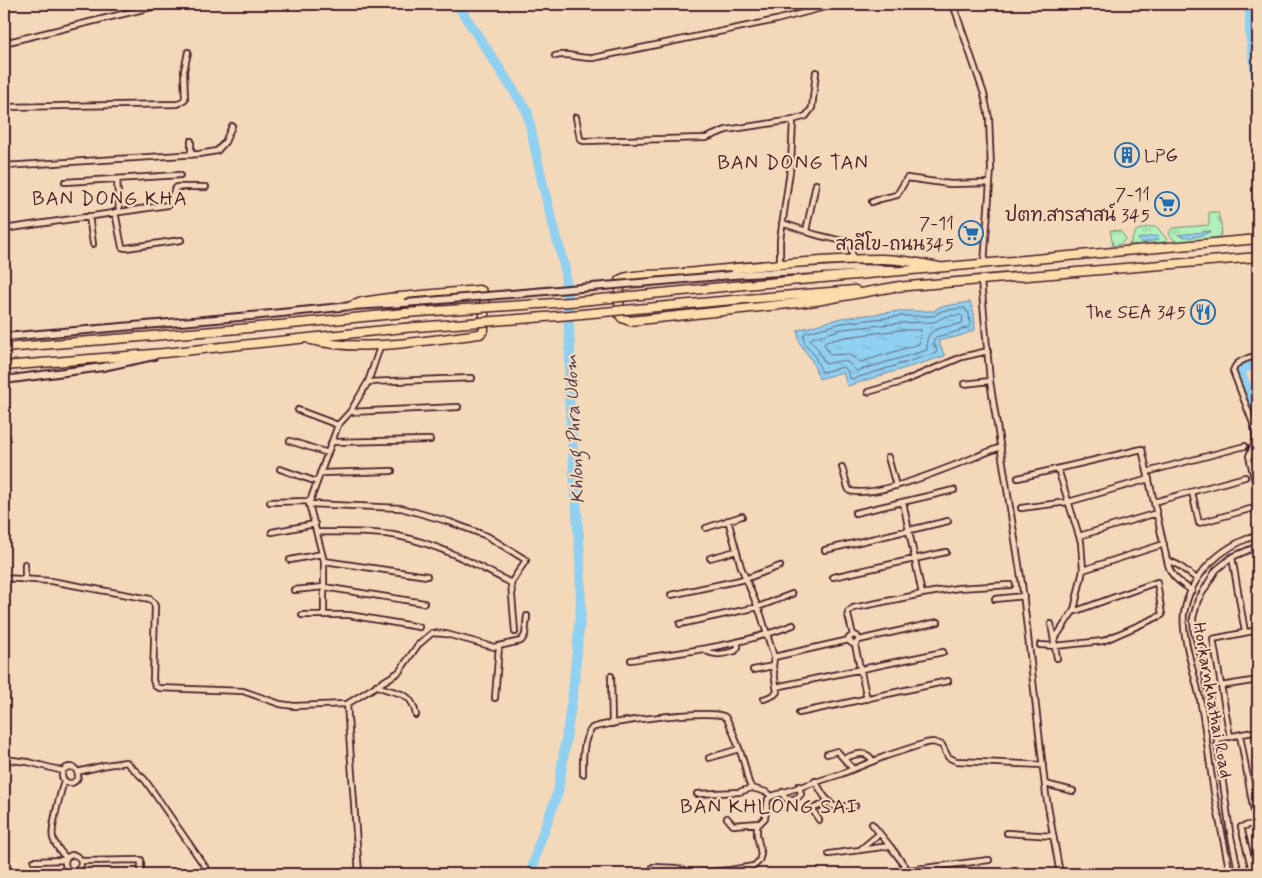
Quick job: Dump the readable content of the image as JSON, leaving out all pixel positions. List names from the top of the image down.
{
  "streets": {
    "street": ["Horkarnkhathai Road"]
  },
  "districts": ["BAN DONG TAN", "BAN DONG KHA", "BAN KHLONG SAI"],
  "water": ["Khlong Phra Udom"],
  "places": {
    "building": ["LPG"],
    "supermarket": ["7-11 ปตท.สารสาสน์ 345", "7-11 สาลีโข-ถนน345"],
    "restaurant": ["The SEA 345"]
  }
}
